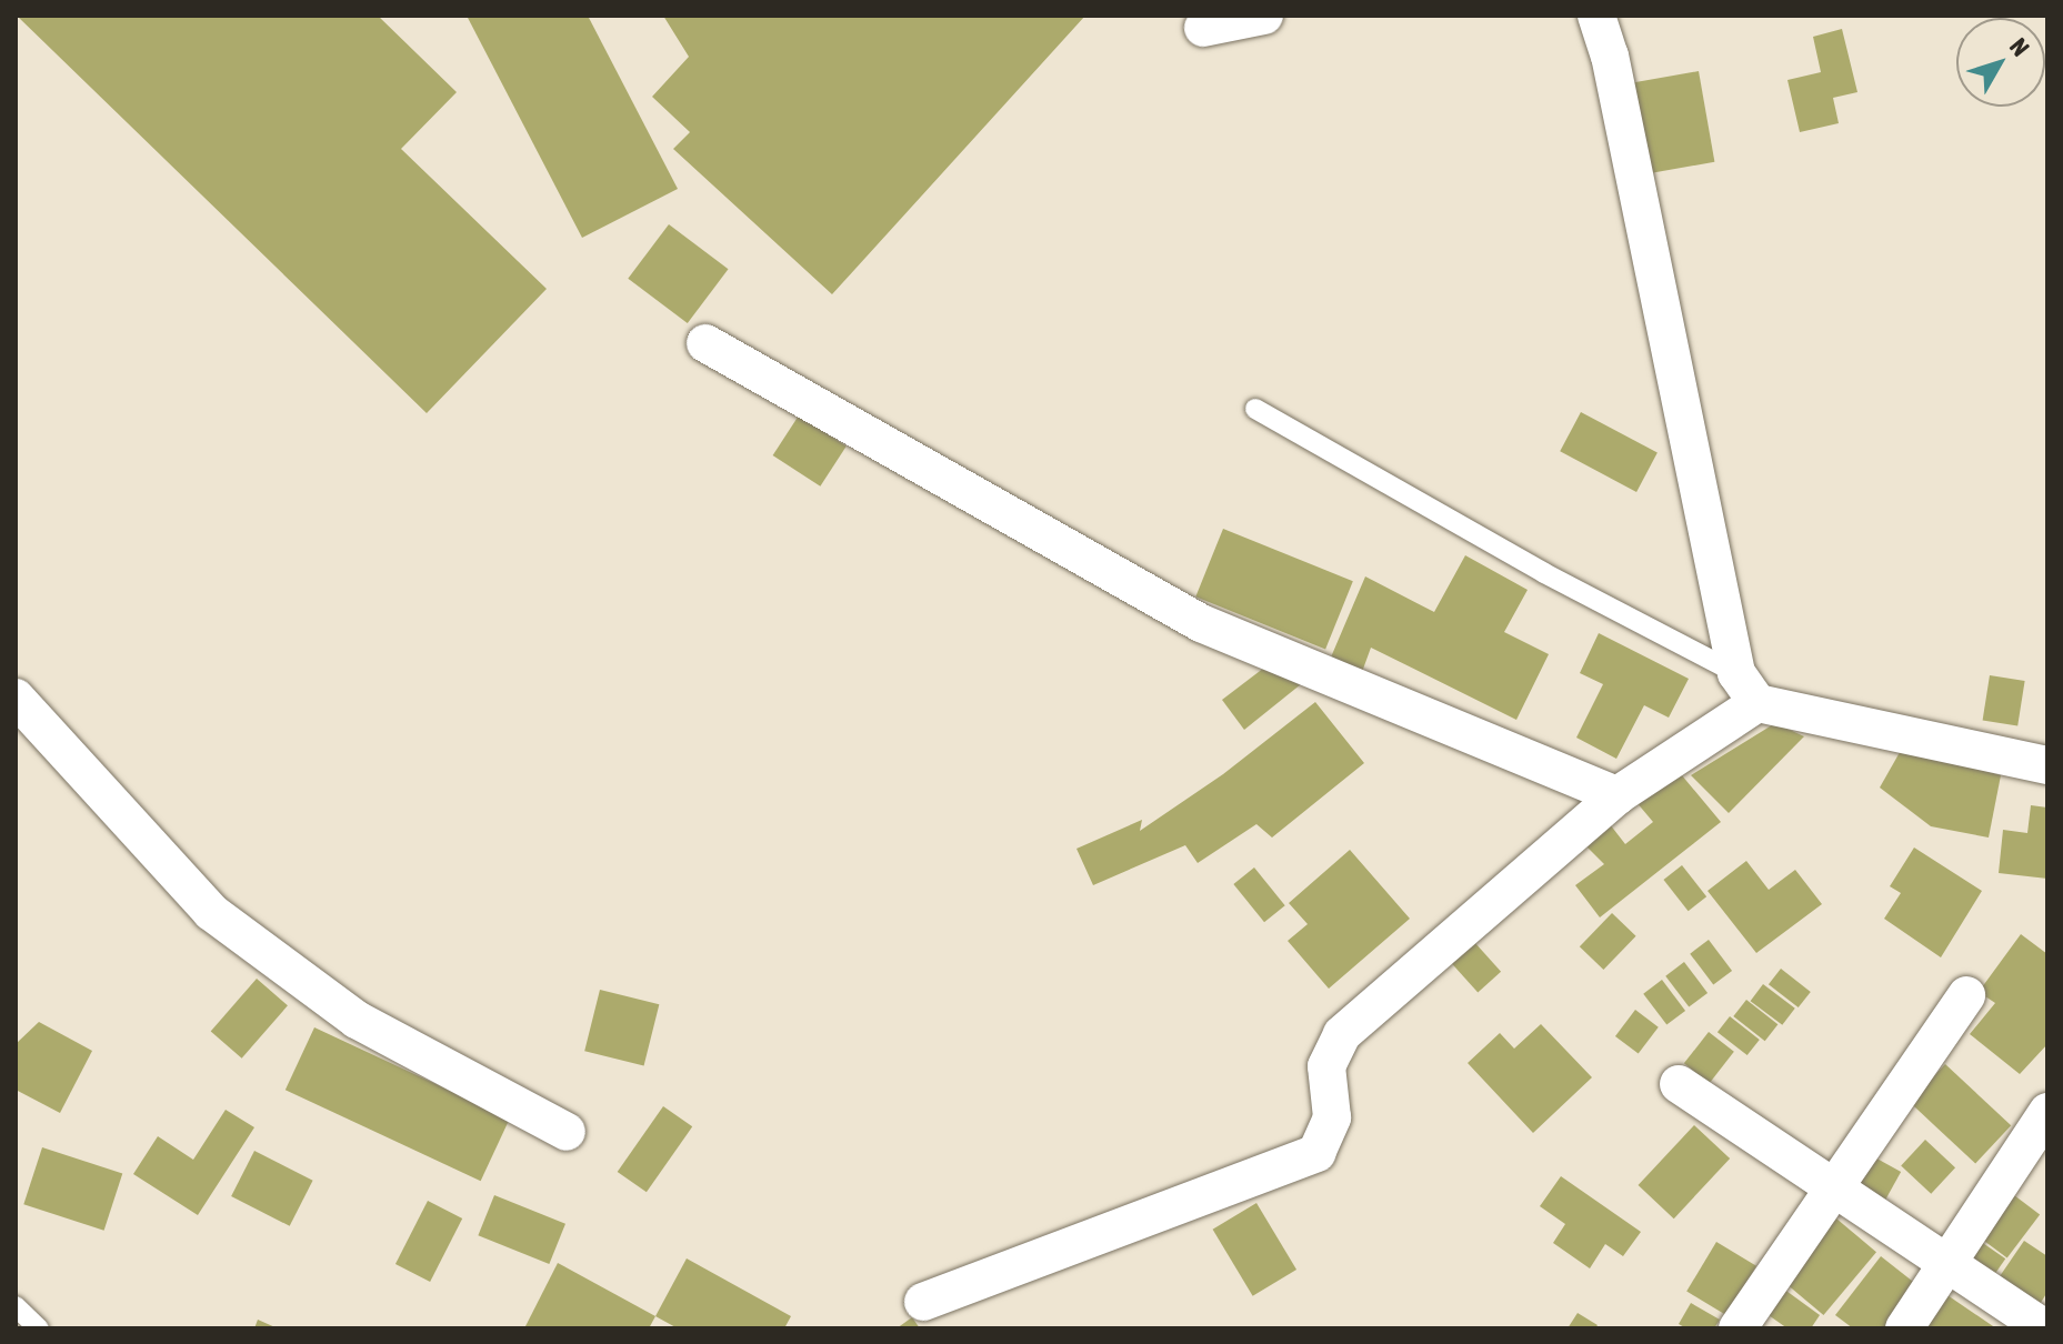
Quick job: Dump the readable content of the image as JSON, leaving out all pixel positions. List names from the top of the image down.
{
  "north": "top right"
}
